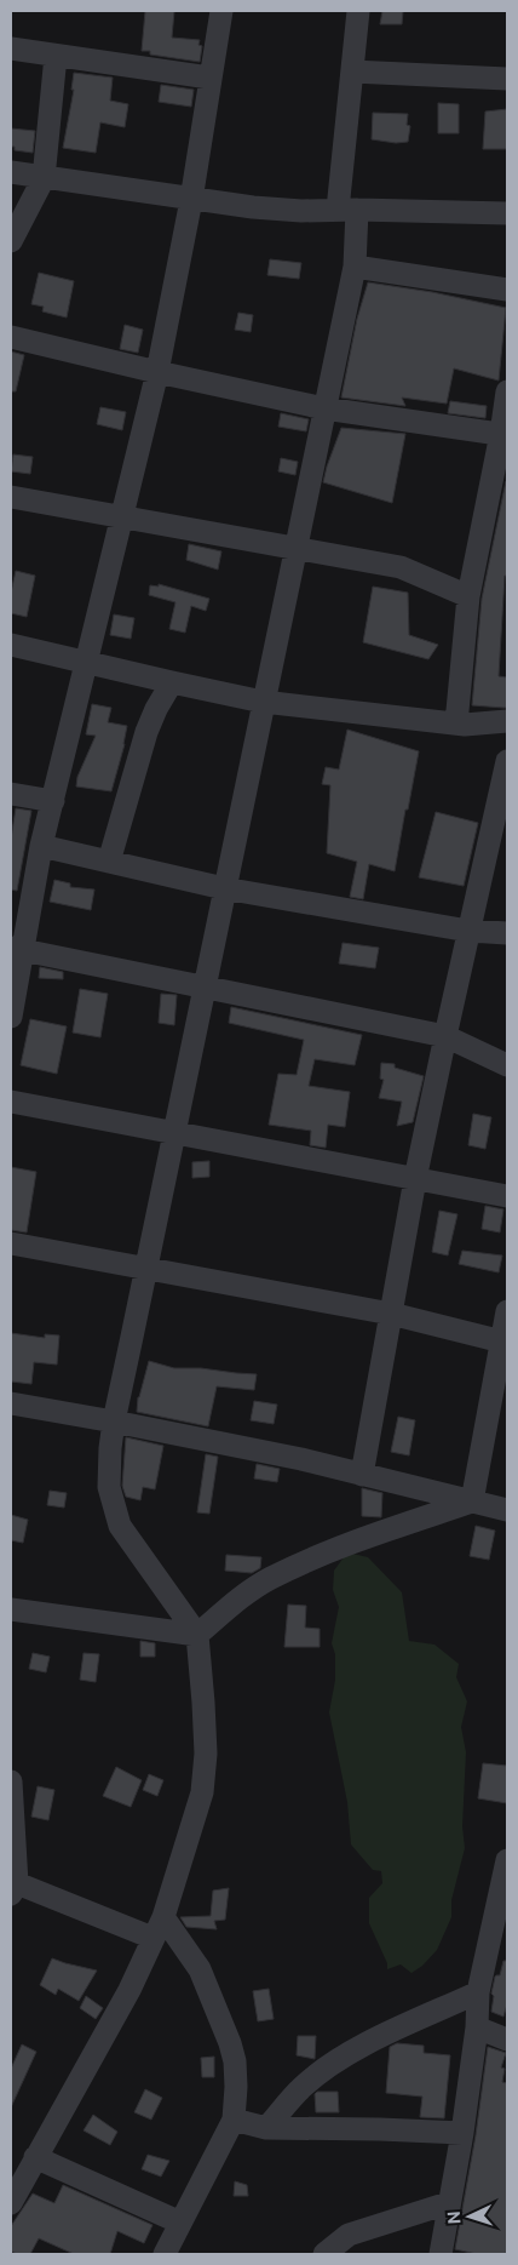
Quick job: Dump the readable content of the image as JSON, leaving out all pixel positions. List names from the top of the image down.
{
  "north": "left"
}
